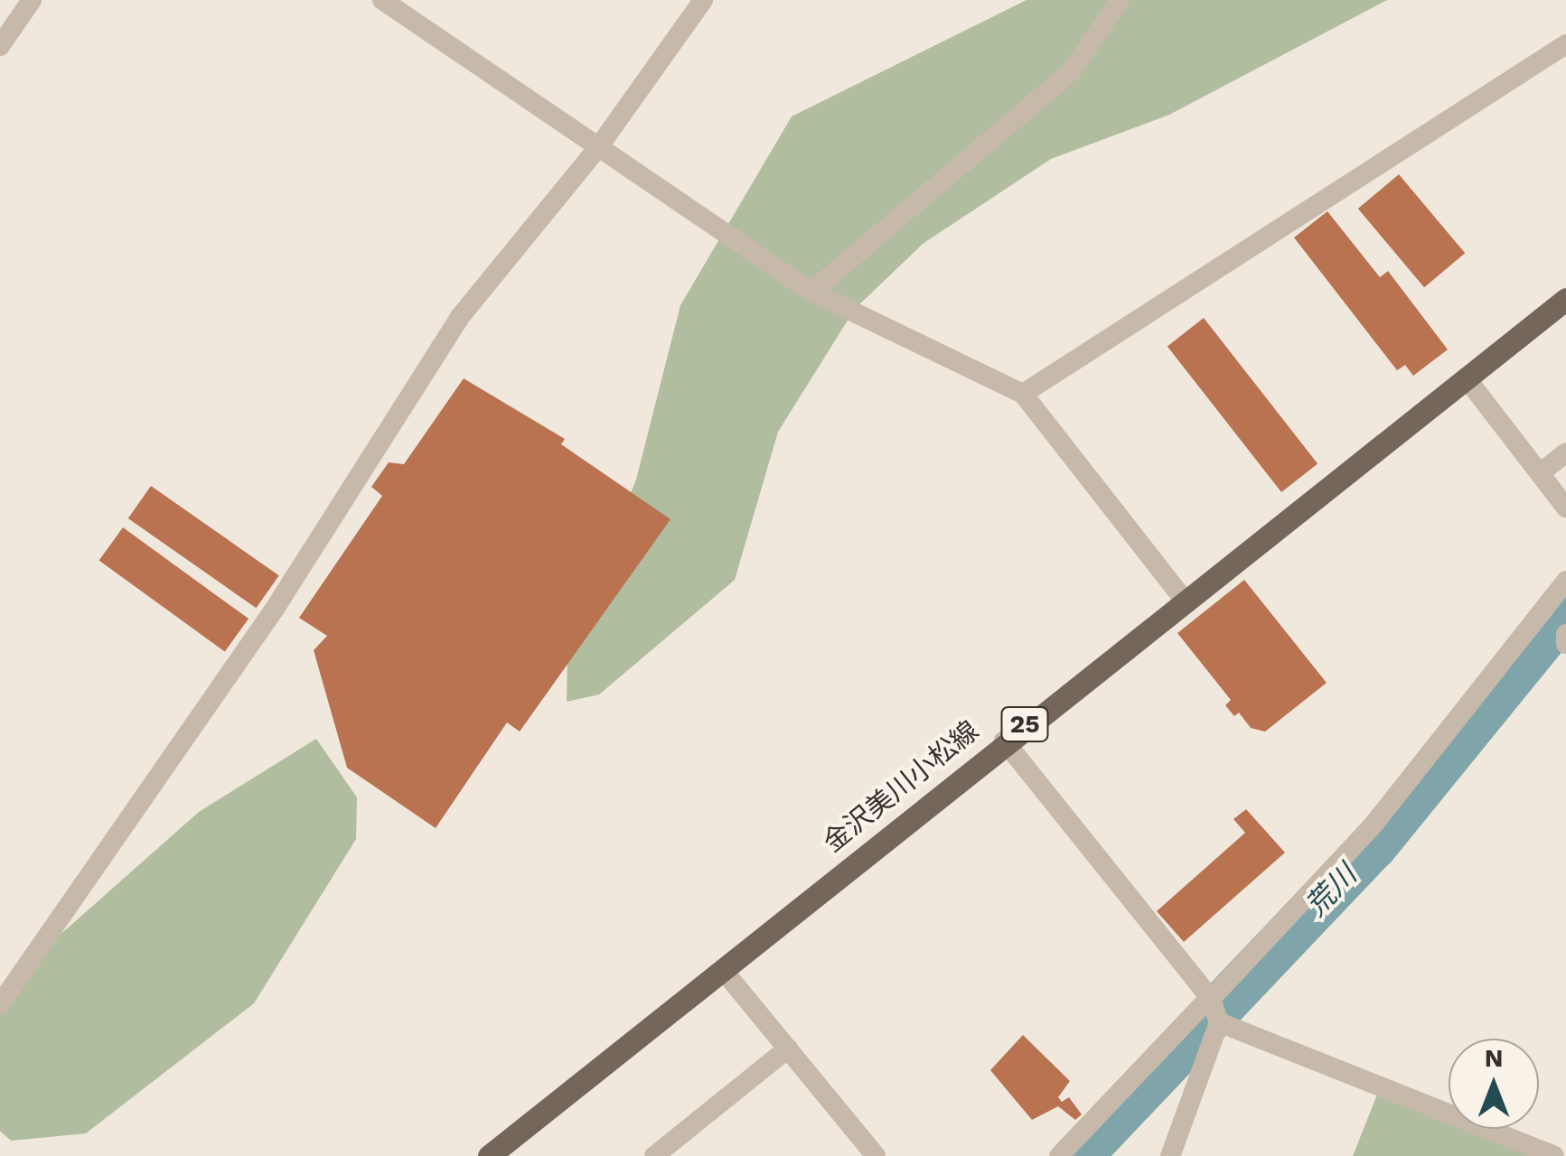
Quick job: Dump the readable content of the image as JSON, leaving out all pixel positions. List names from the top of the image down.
{
  "streets": {
    "main road": ["25", "金沢美川小松線"]
  },
  "water": ["荒川"],
  "north": "top"
}
